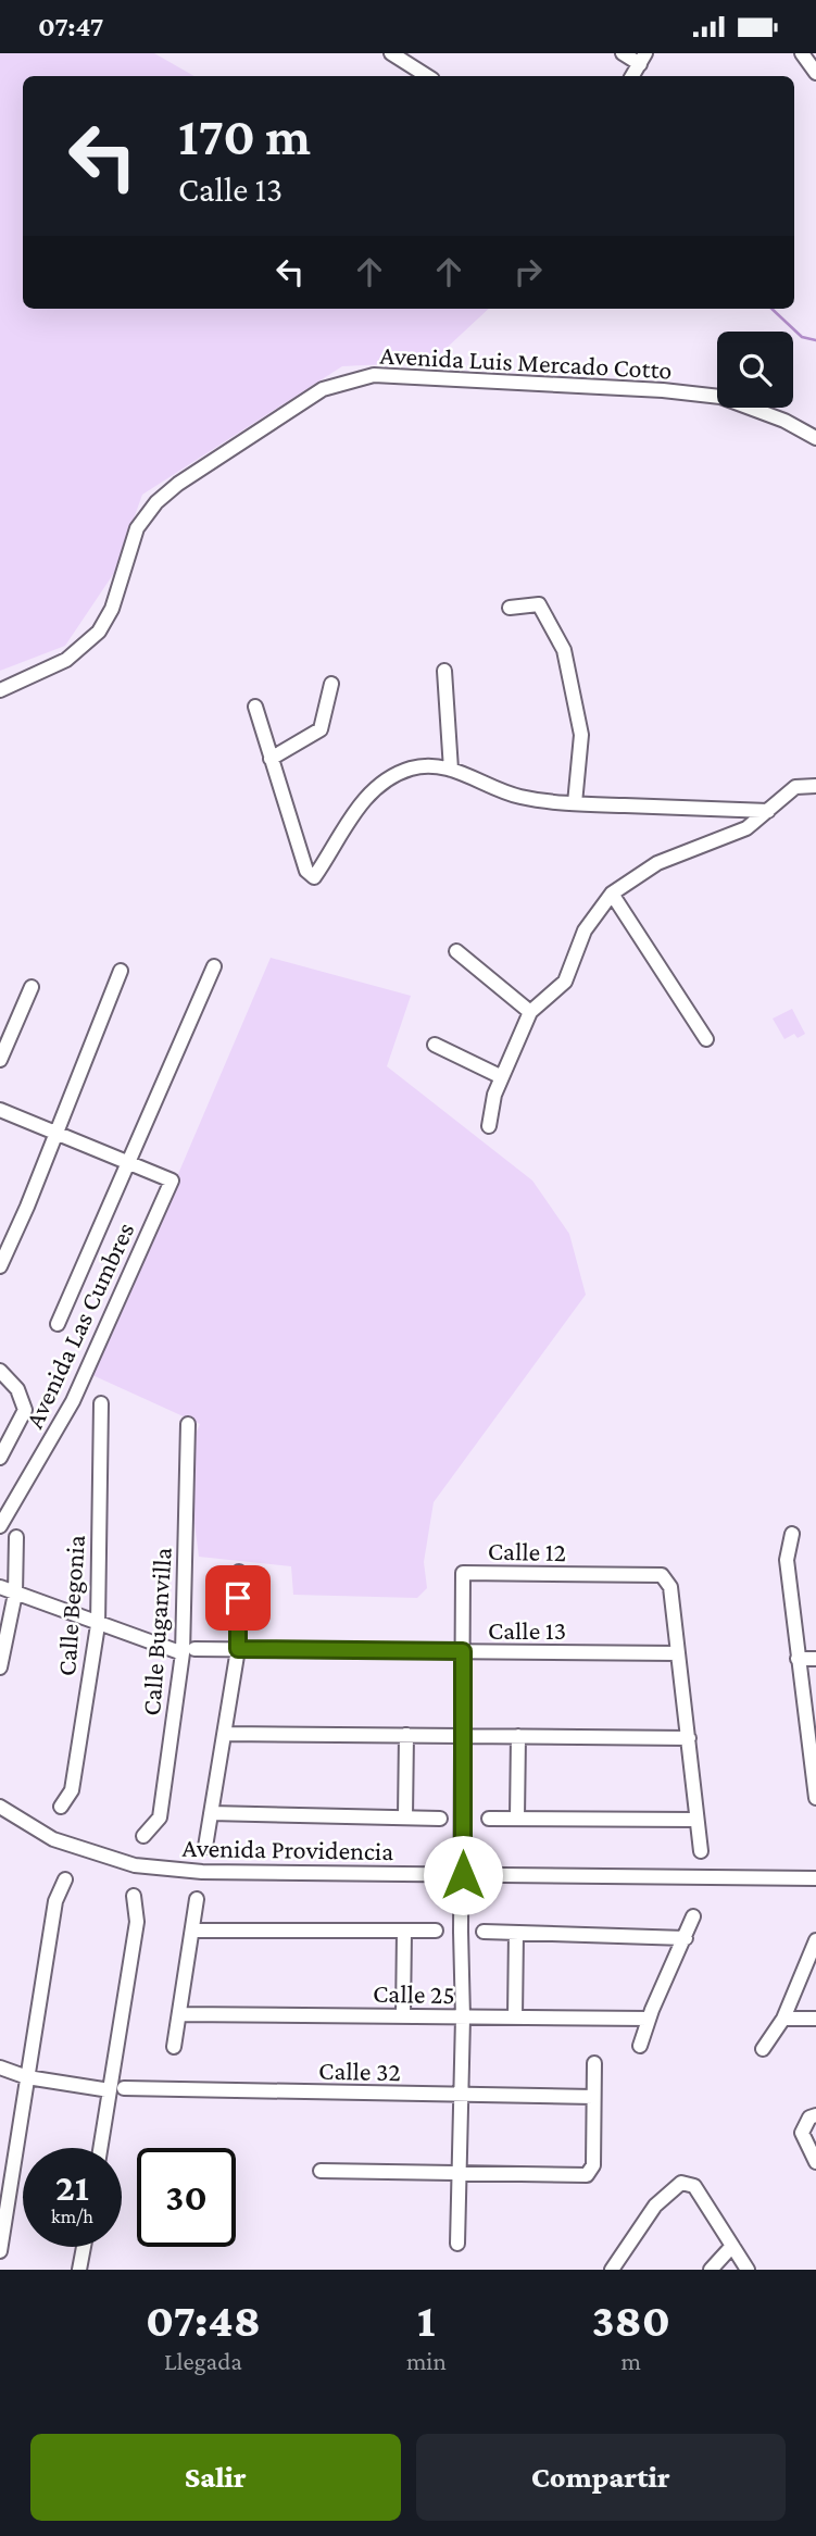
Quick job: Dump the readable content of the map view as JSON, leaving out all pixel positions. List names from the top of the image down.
{
  "streets": {
    "street": [
      "Avenida Luis Mercado Cotto",
      "Avenida Las Cumbres",
      "Calle 12",
      "Calle Begonia",
      "Calle 13",
      "Calle Buganvilla",
      "Avenida Providencia",
      "Calle 25",
      "Calle 32"
    ]
  },
  "crossings": [
    ["Calle 12", "Calle 13"],
    ["Calle 12", "Avenida Providencia"],
    ["Calle 12", "Calle 25"],
    ["Calle 12", "Calle 32"],
    ["Calle Begonia", "Calle 13"],
    ["Calle 13", "Calle Buganvilla"]
  ],
  "page": {
    "status": "07:47",
    "turn": ["170 m", "Calle 13"],
    "speed": "21 km/h",
    "limit": "30",
    "eta": [
      "07:48",
      "Llegada",
      "1",
      "min",
      "380",
      "m"
    ],
    "buttons": ["Salir", "Compartir"]
  }
}
